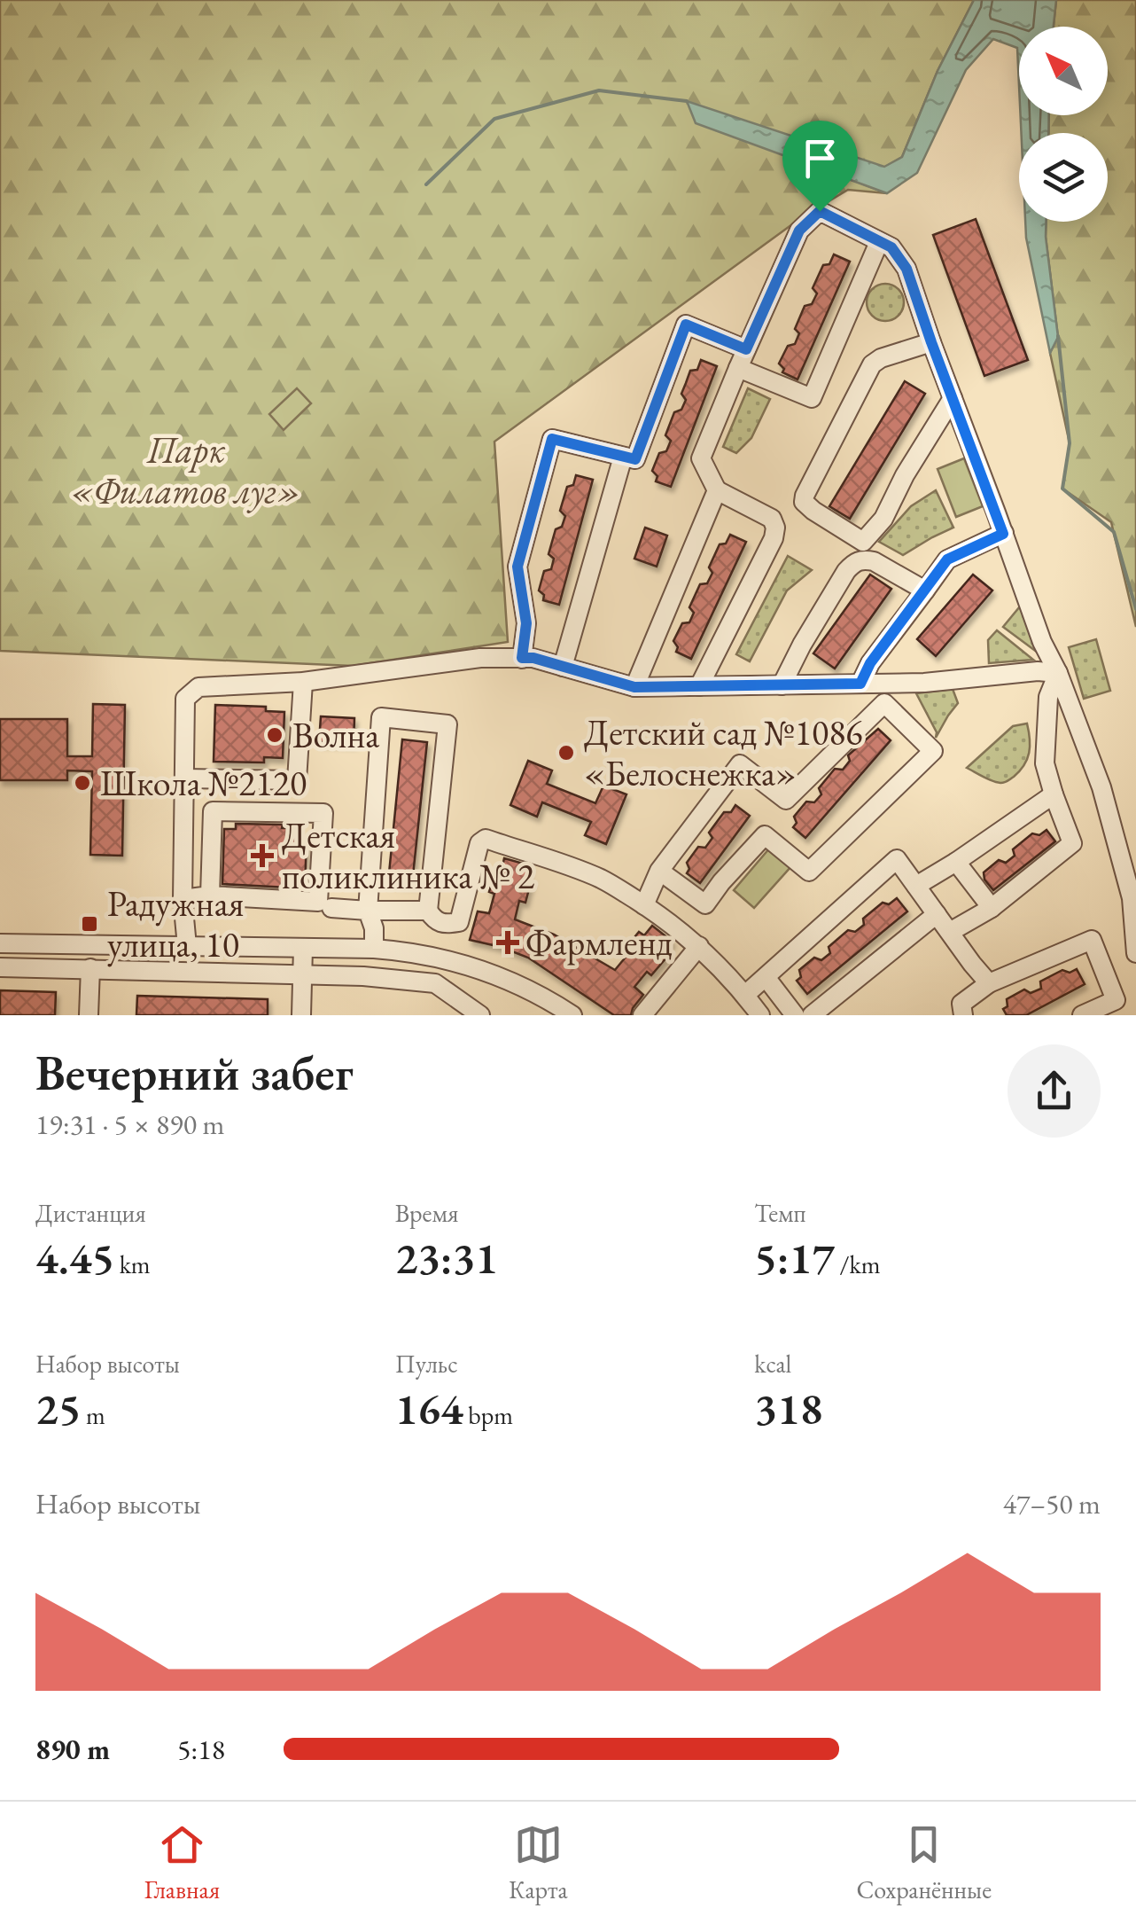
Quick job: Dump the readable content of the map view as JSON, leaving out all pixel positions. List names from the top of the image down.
{
  "parks": ["Парк «Филатов луг»"],
  "places": {
    "other": ["Волна", "Детский сад №1086 «Белоснежка»", "Школа №2120"],
    "health": ["Детская поликлиника № 2", "Фармленд"],
    "transit": ["Радужная улица, 10"]
  },
  "north": "top left",
  "page": {
    "heading": ["Вечерний забег", "19:31 · 5 × 890 m"],
    "stats": [
      ["Дистанция", "4.45 km"],
      ["Время", "23:31"],
      ["Темп", "5:17 /km"],
      ["Набор высоты", "25 m"],
      ["Пульс", "164 bpm"],
      ["kcal", "318"]
    ],
    "chart": ["Набор высоты", "47–50 m"],
    "list": [
      {
        "name": "890 m",
        "note": "5:18"
      }
    ],
    "tabs": ["Главная", "Карта", "Сохранённые"]
  }
}
